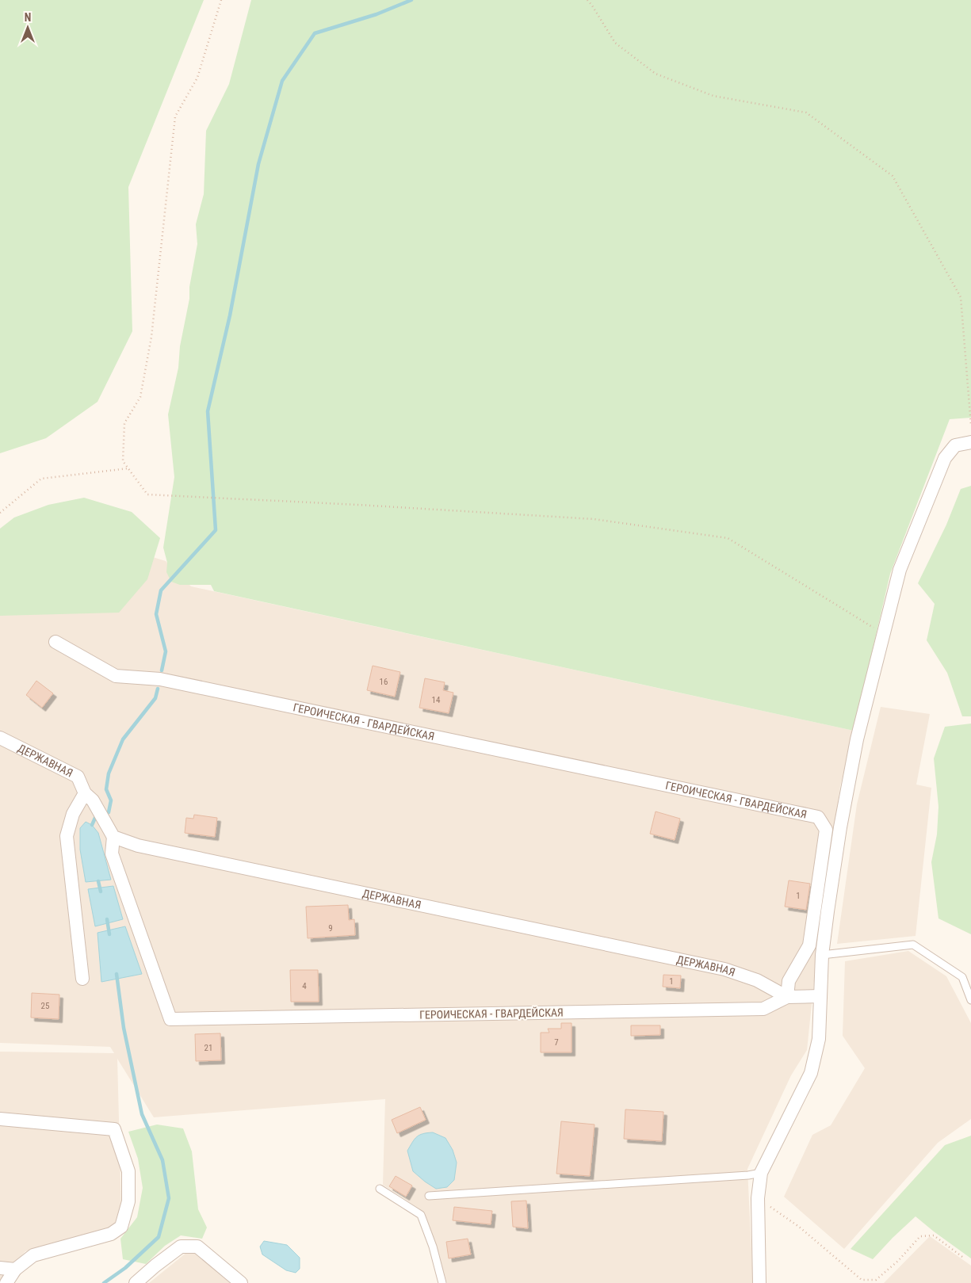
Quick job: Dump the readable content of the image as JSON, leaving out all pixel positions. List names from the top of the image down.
{
  "streets": {
    "street": ["ГЕРОИЧЕСКАЯ - ГВАРДЕЙСКАЯ", "ДЕРЖАВНАЯ"]
  },
  "crossings": [
    ["ГЕРОИЧЕСКАЯ - ГВАРДЕЙСКАЯ", "ДЕРЖАВНАЯ"]
  ],
  "house_numbers": [
    "16",
    "14",
    "1",
    "9",
    "1",
    "4",
    "25",
    "7",
    "21"
  ],
  "north": "top"
}
